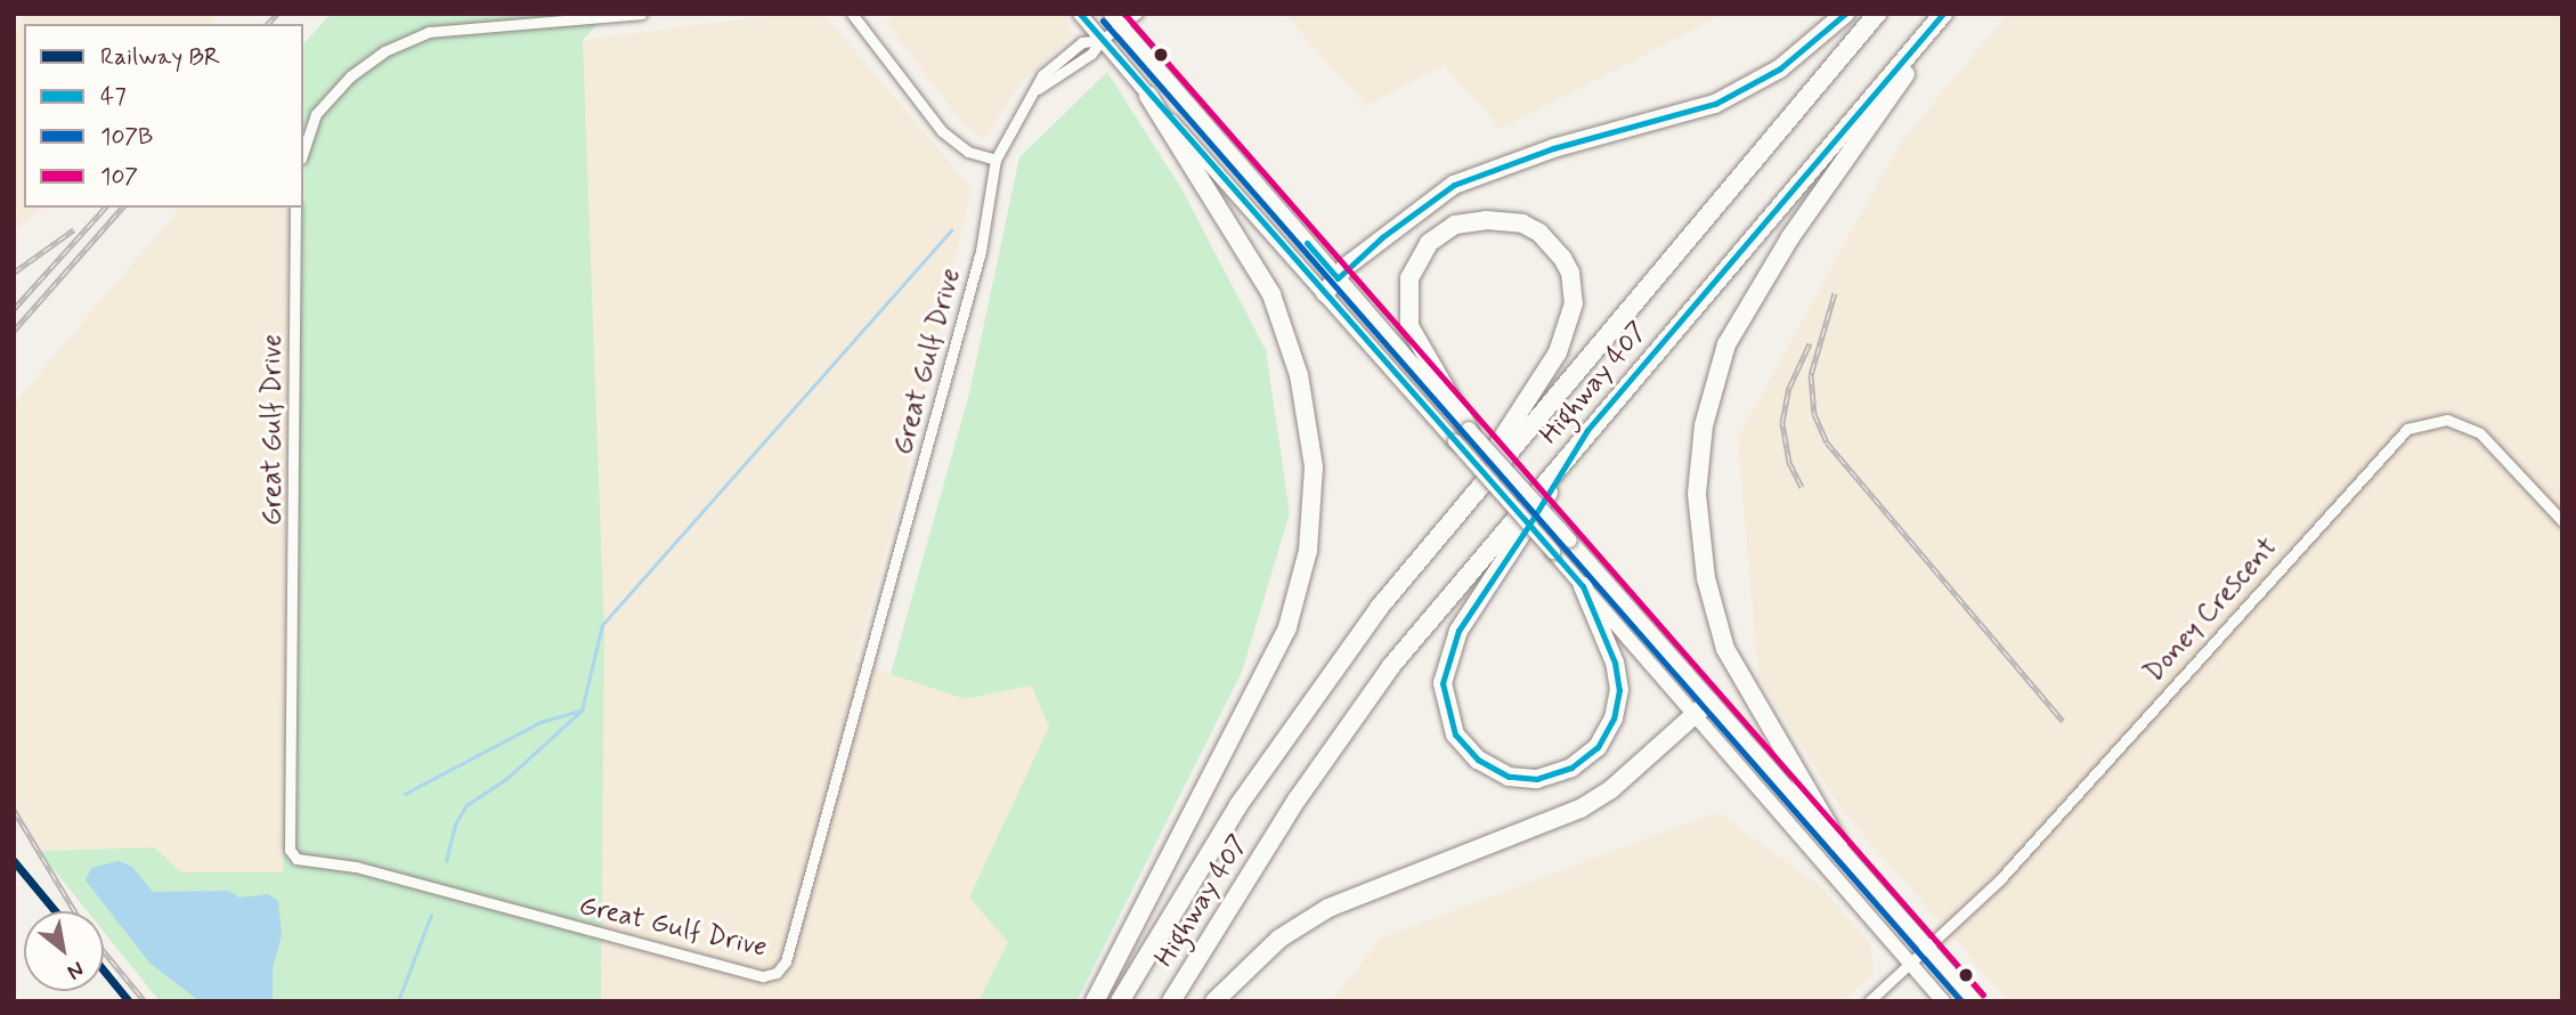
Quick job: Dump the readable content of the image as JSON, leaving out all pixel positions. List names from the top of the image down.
{
  "streets": {
    "highway": ["Highway 407"],
    "street": ["Great Gulf Drive", "Doney Crescent"]
  },
  "lines": [
    "transit line 47",
    "transit line 107",
    "transit line 107B",
    "rail line BR"
  ],
  "legend": [
    "Railway BR",
    "47",
    "107B",
    "107"
  ],
  "north": "bottom right"
}
